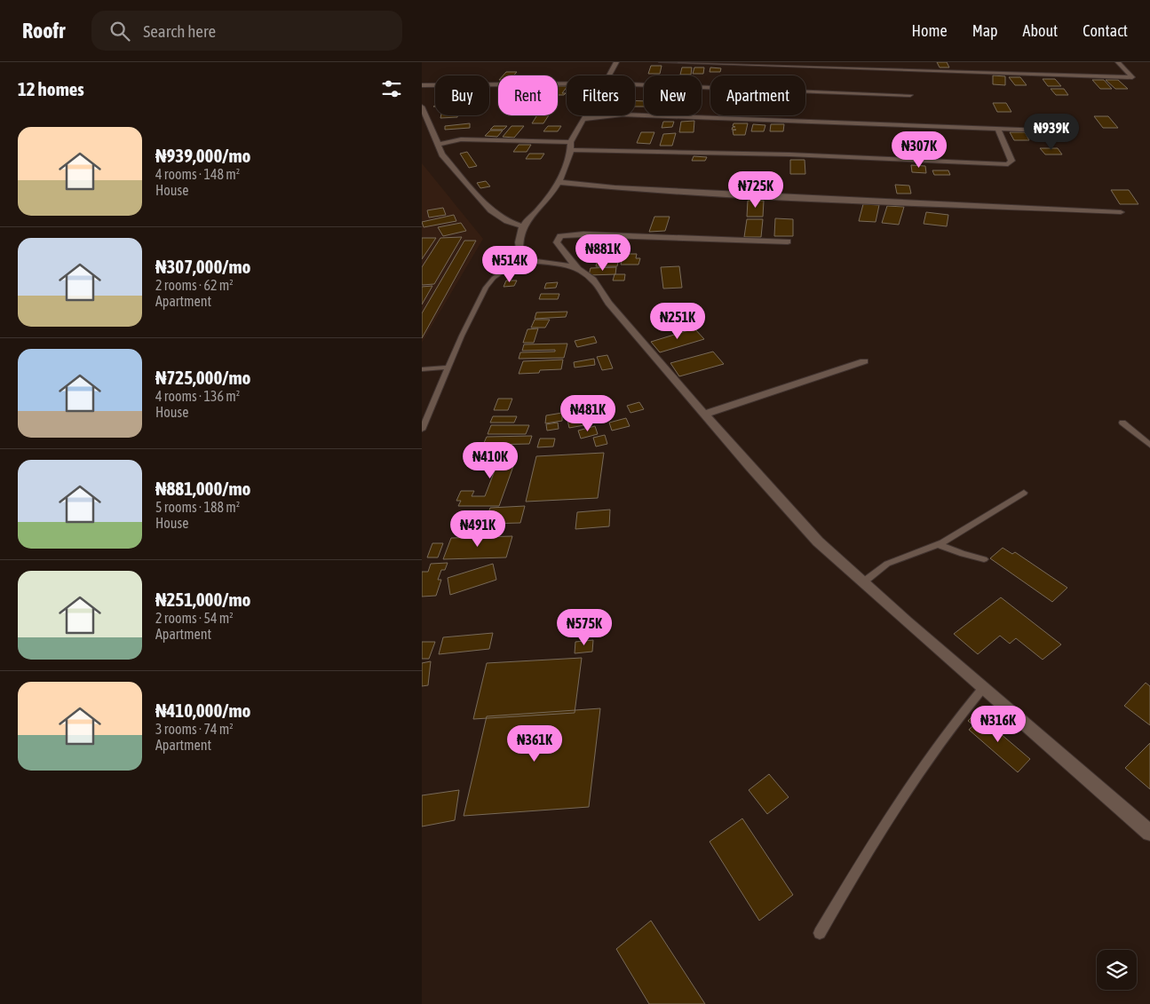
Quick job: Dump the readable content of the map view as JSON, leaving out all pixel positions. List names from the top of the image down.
{
  "page": {
    "header": "Roofr",
    "search": "Search here",
    "nav": [
      "Home",
      "Map",
      "About",
      "Contact"
    ],
    "heading": "12 homes",
    "chip": [
      "Buy",
      "Rent",
      "Filters",
      "New",
      "Apartment"
    ],
    "price": [
      "₦939K",
      "₦307K",
      "₦725K",
      "₦881K",
      "₦514K",
      "₦251K",
      "₦481K",
      "₦410K",
      "₦491K",
      "₦575K",
      "₦316K",
      "₦361K"
    ],
    "list": [
      {
        "name": "₦939,000/mo",
        "note": "4 rooms · 148 m² · House"
      },
      {
        "name": "₦307,000/mo",
        "note": "2 rooms · 62 m² · Apartment"
      },
      {
        "name": "₦725,000/mo",
        "note": "4 rooms · 136 m² · House"
      },
      {
        "name": "₦881,000/mo",
        "note": "5 rooms · 188 m² · House"
      },
      {
        "name": "₦251,000/mo",
        "note": "2 rooms · 54 m² · Apartment"
      },
      {
        "name": "₦410,000/mo",
        "note": "3 rooms · 74 m² · Apartment"
      }
    ]
  }
}
